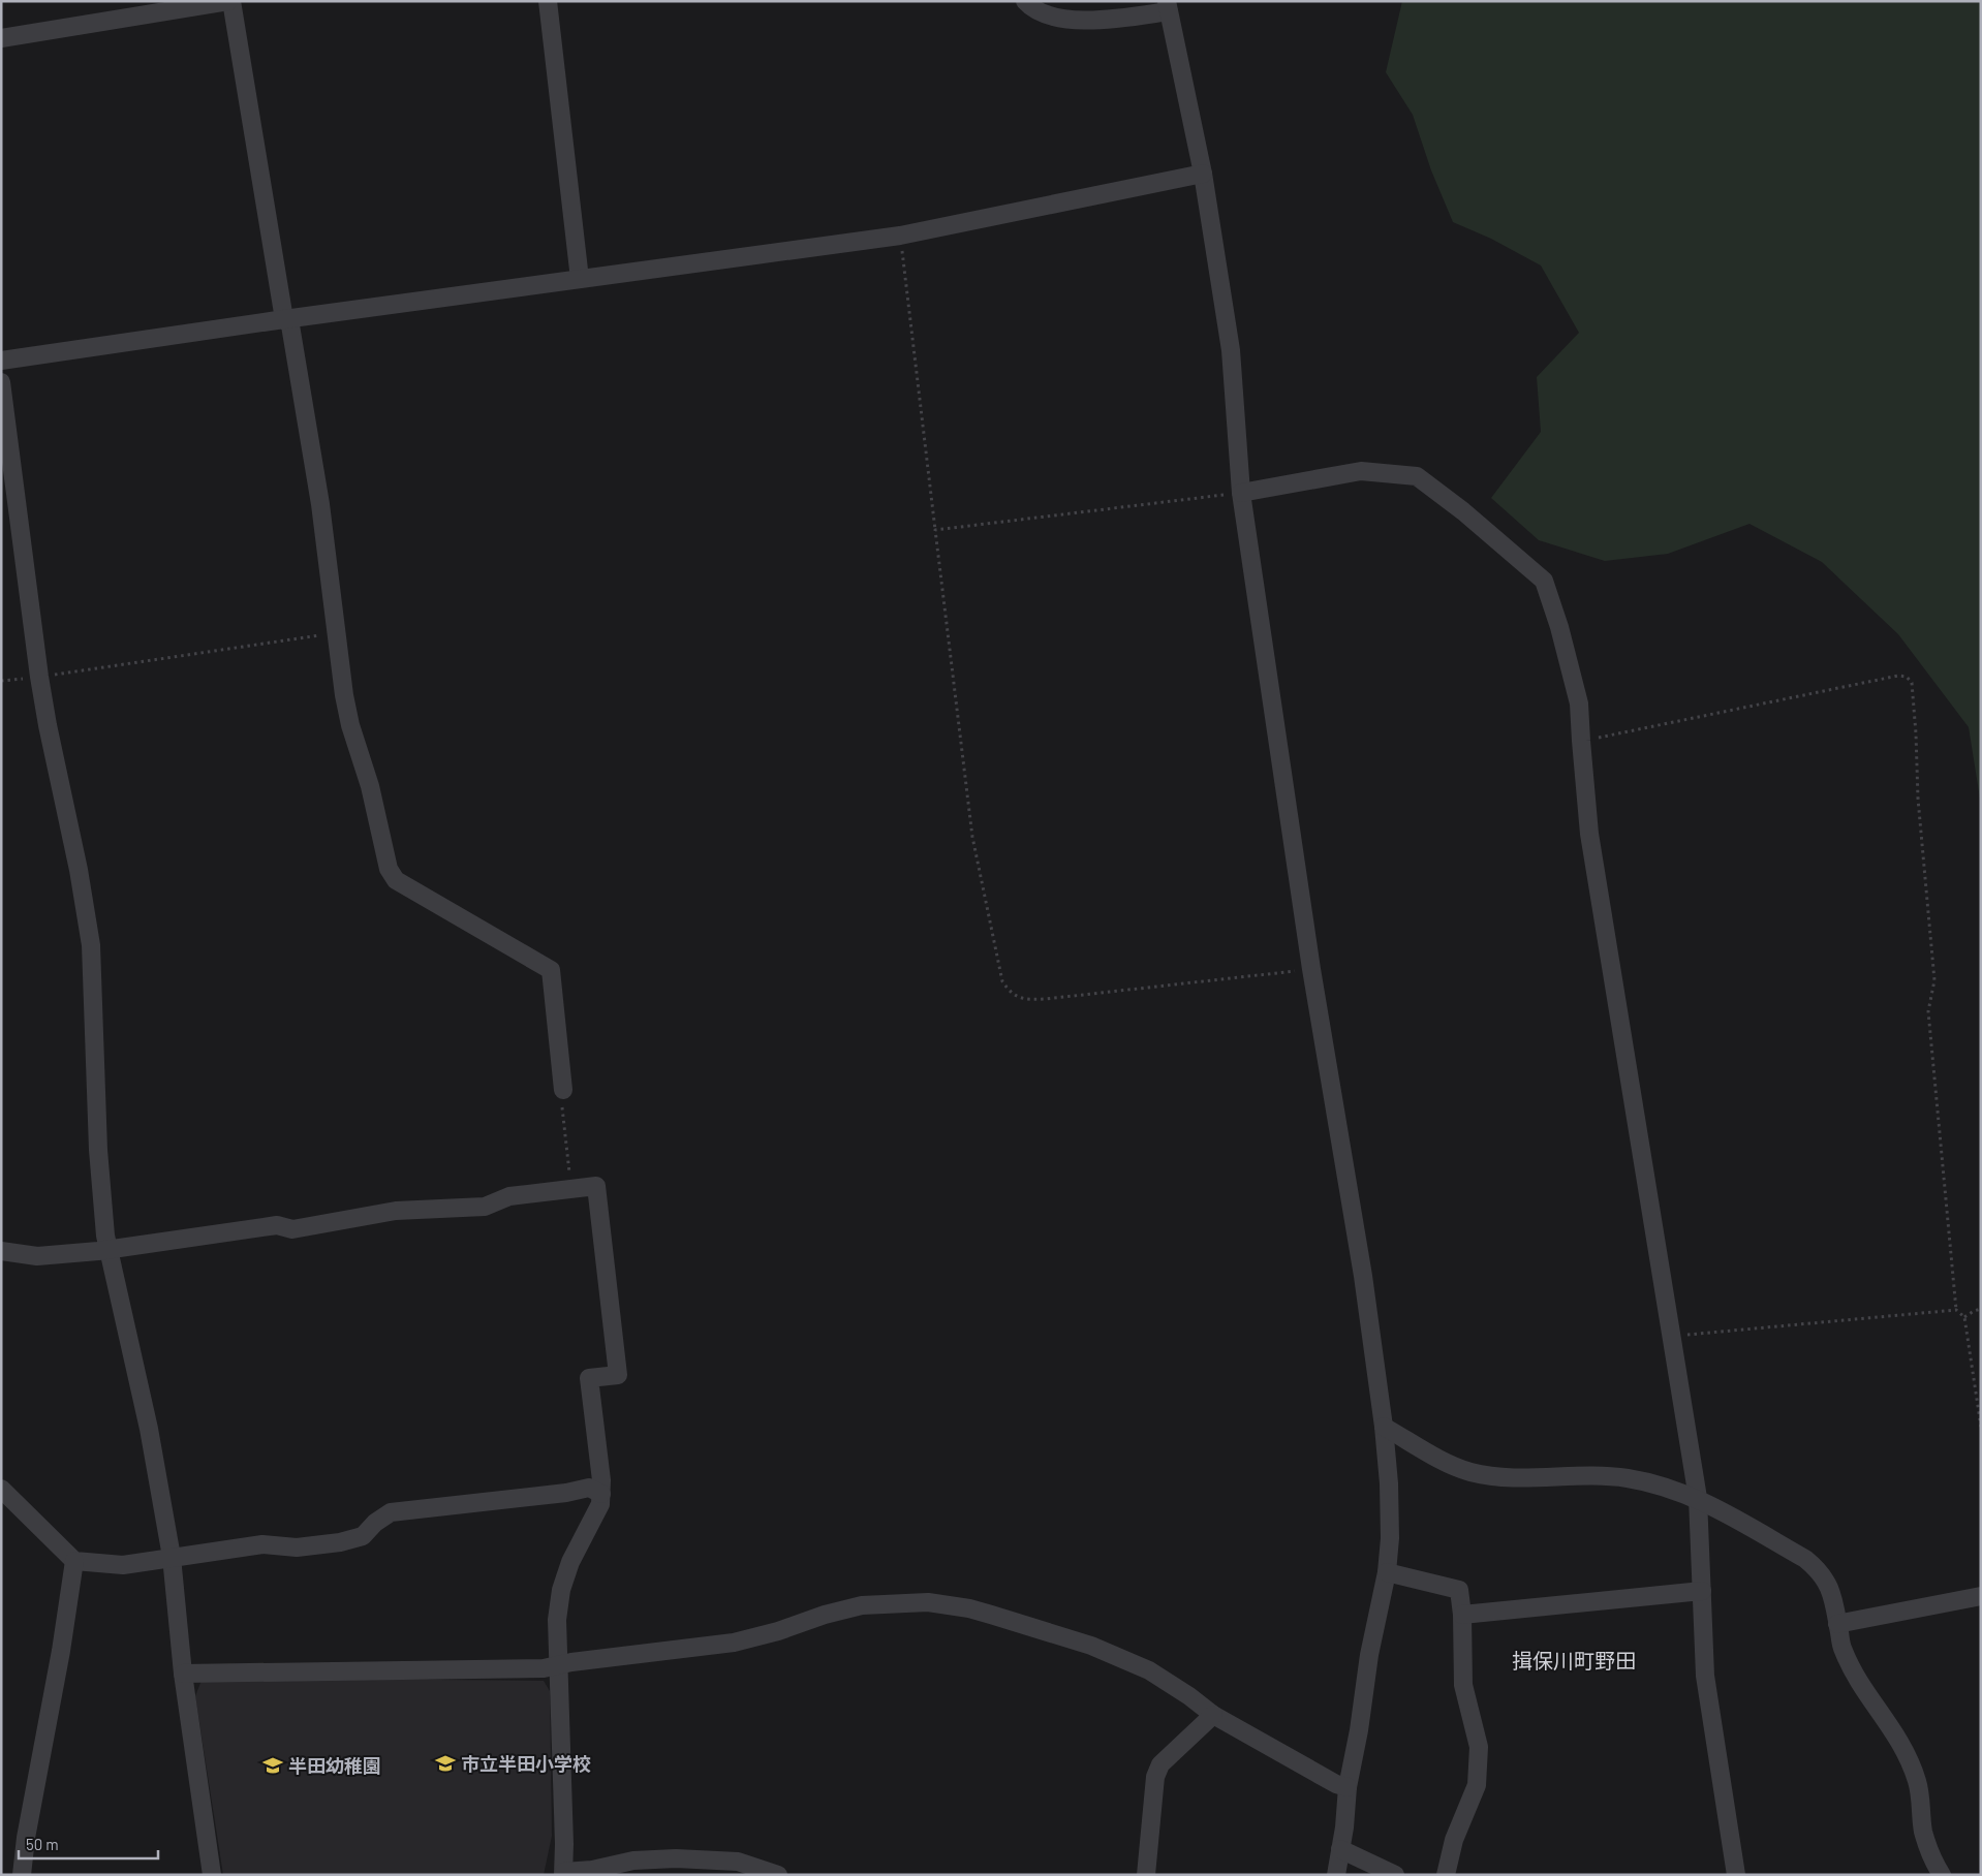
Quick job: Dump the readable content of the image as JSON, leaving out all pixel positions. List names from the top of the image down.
{
  "districts": ["揖保川町野田"],
  "places": {
    "school or university": ["市立半田小学校", "半田幼稚園"]
  },
  "scale_bar": "50 m"
}
